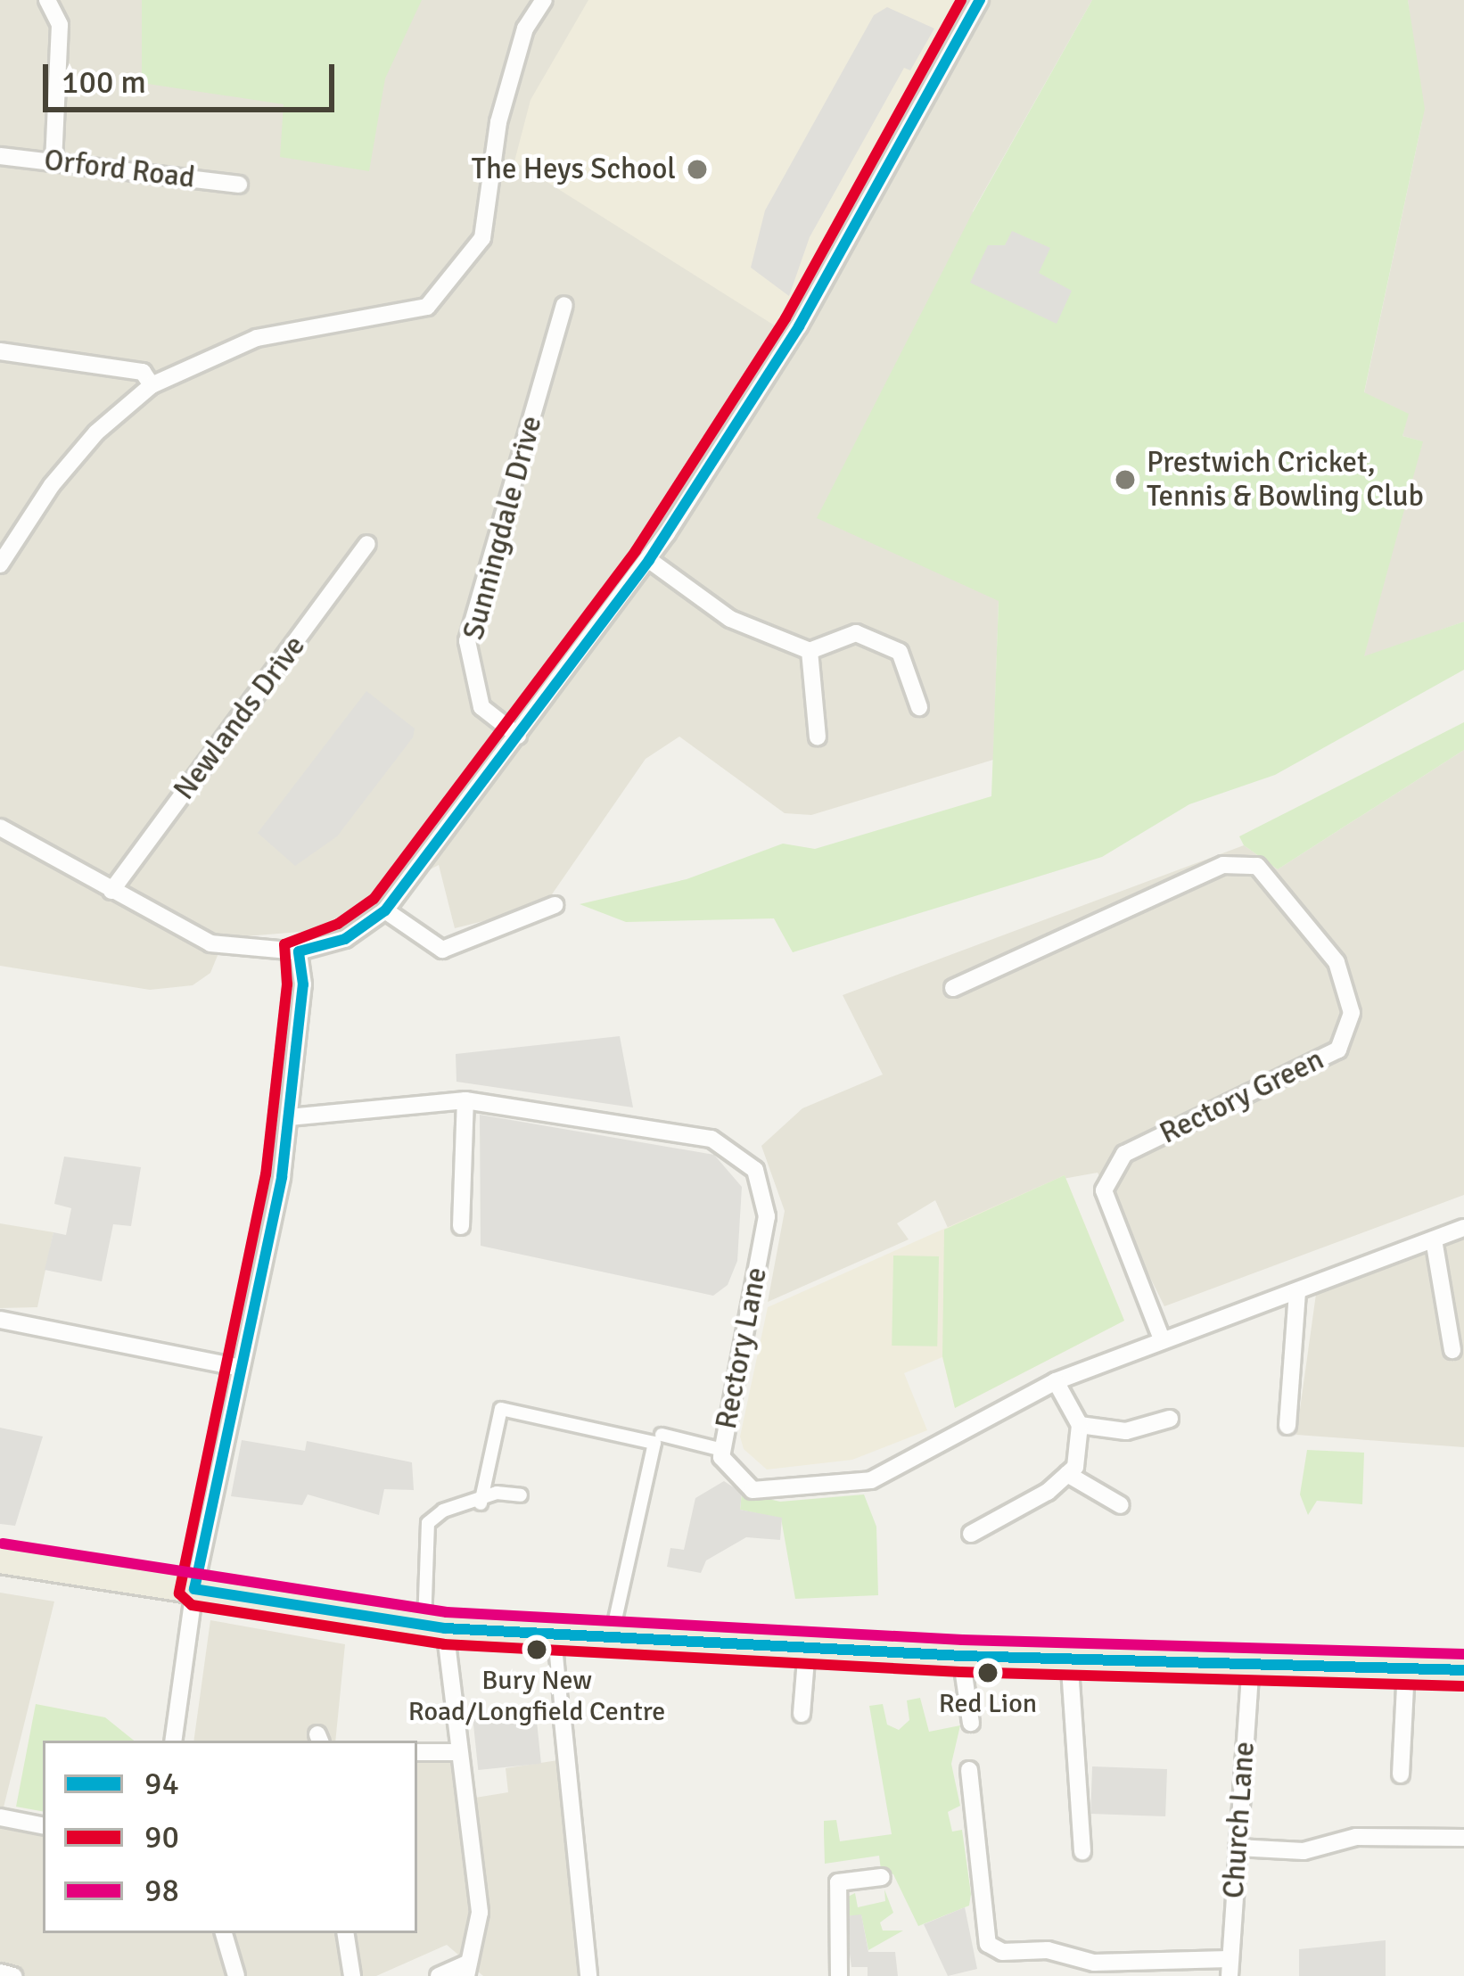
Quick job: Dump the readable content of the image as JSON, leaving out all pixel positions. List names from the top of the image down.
{
  "streets": {
    "street": [
      "Orford Road",
      "Sunningdale Drive",
      "Newlands Drive",
      "Rectory Green",
      "Rectory Lane",
      "Church Lane"
    ]
  },
  "crossings": [
    ["Rectory Green", "Rectory Lane"]
  ],
  "places": [
    "The Heys School",
    "Prestwich Cricket, Tennis & Bowling Club",
    "Bury New Road/Longfield Centre",
    "Red Lion"
  ],
  "lines": ["transit line 94", "transit line 90", "transit line 98"],
  "legend": ["94", "90", "98"],
  "scale_bar": "100 m"
}
